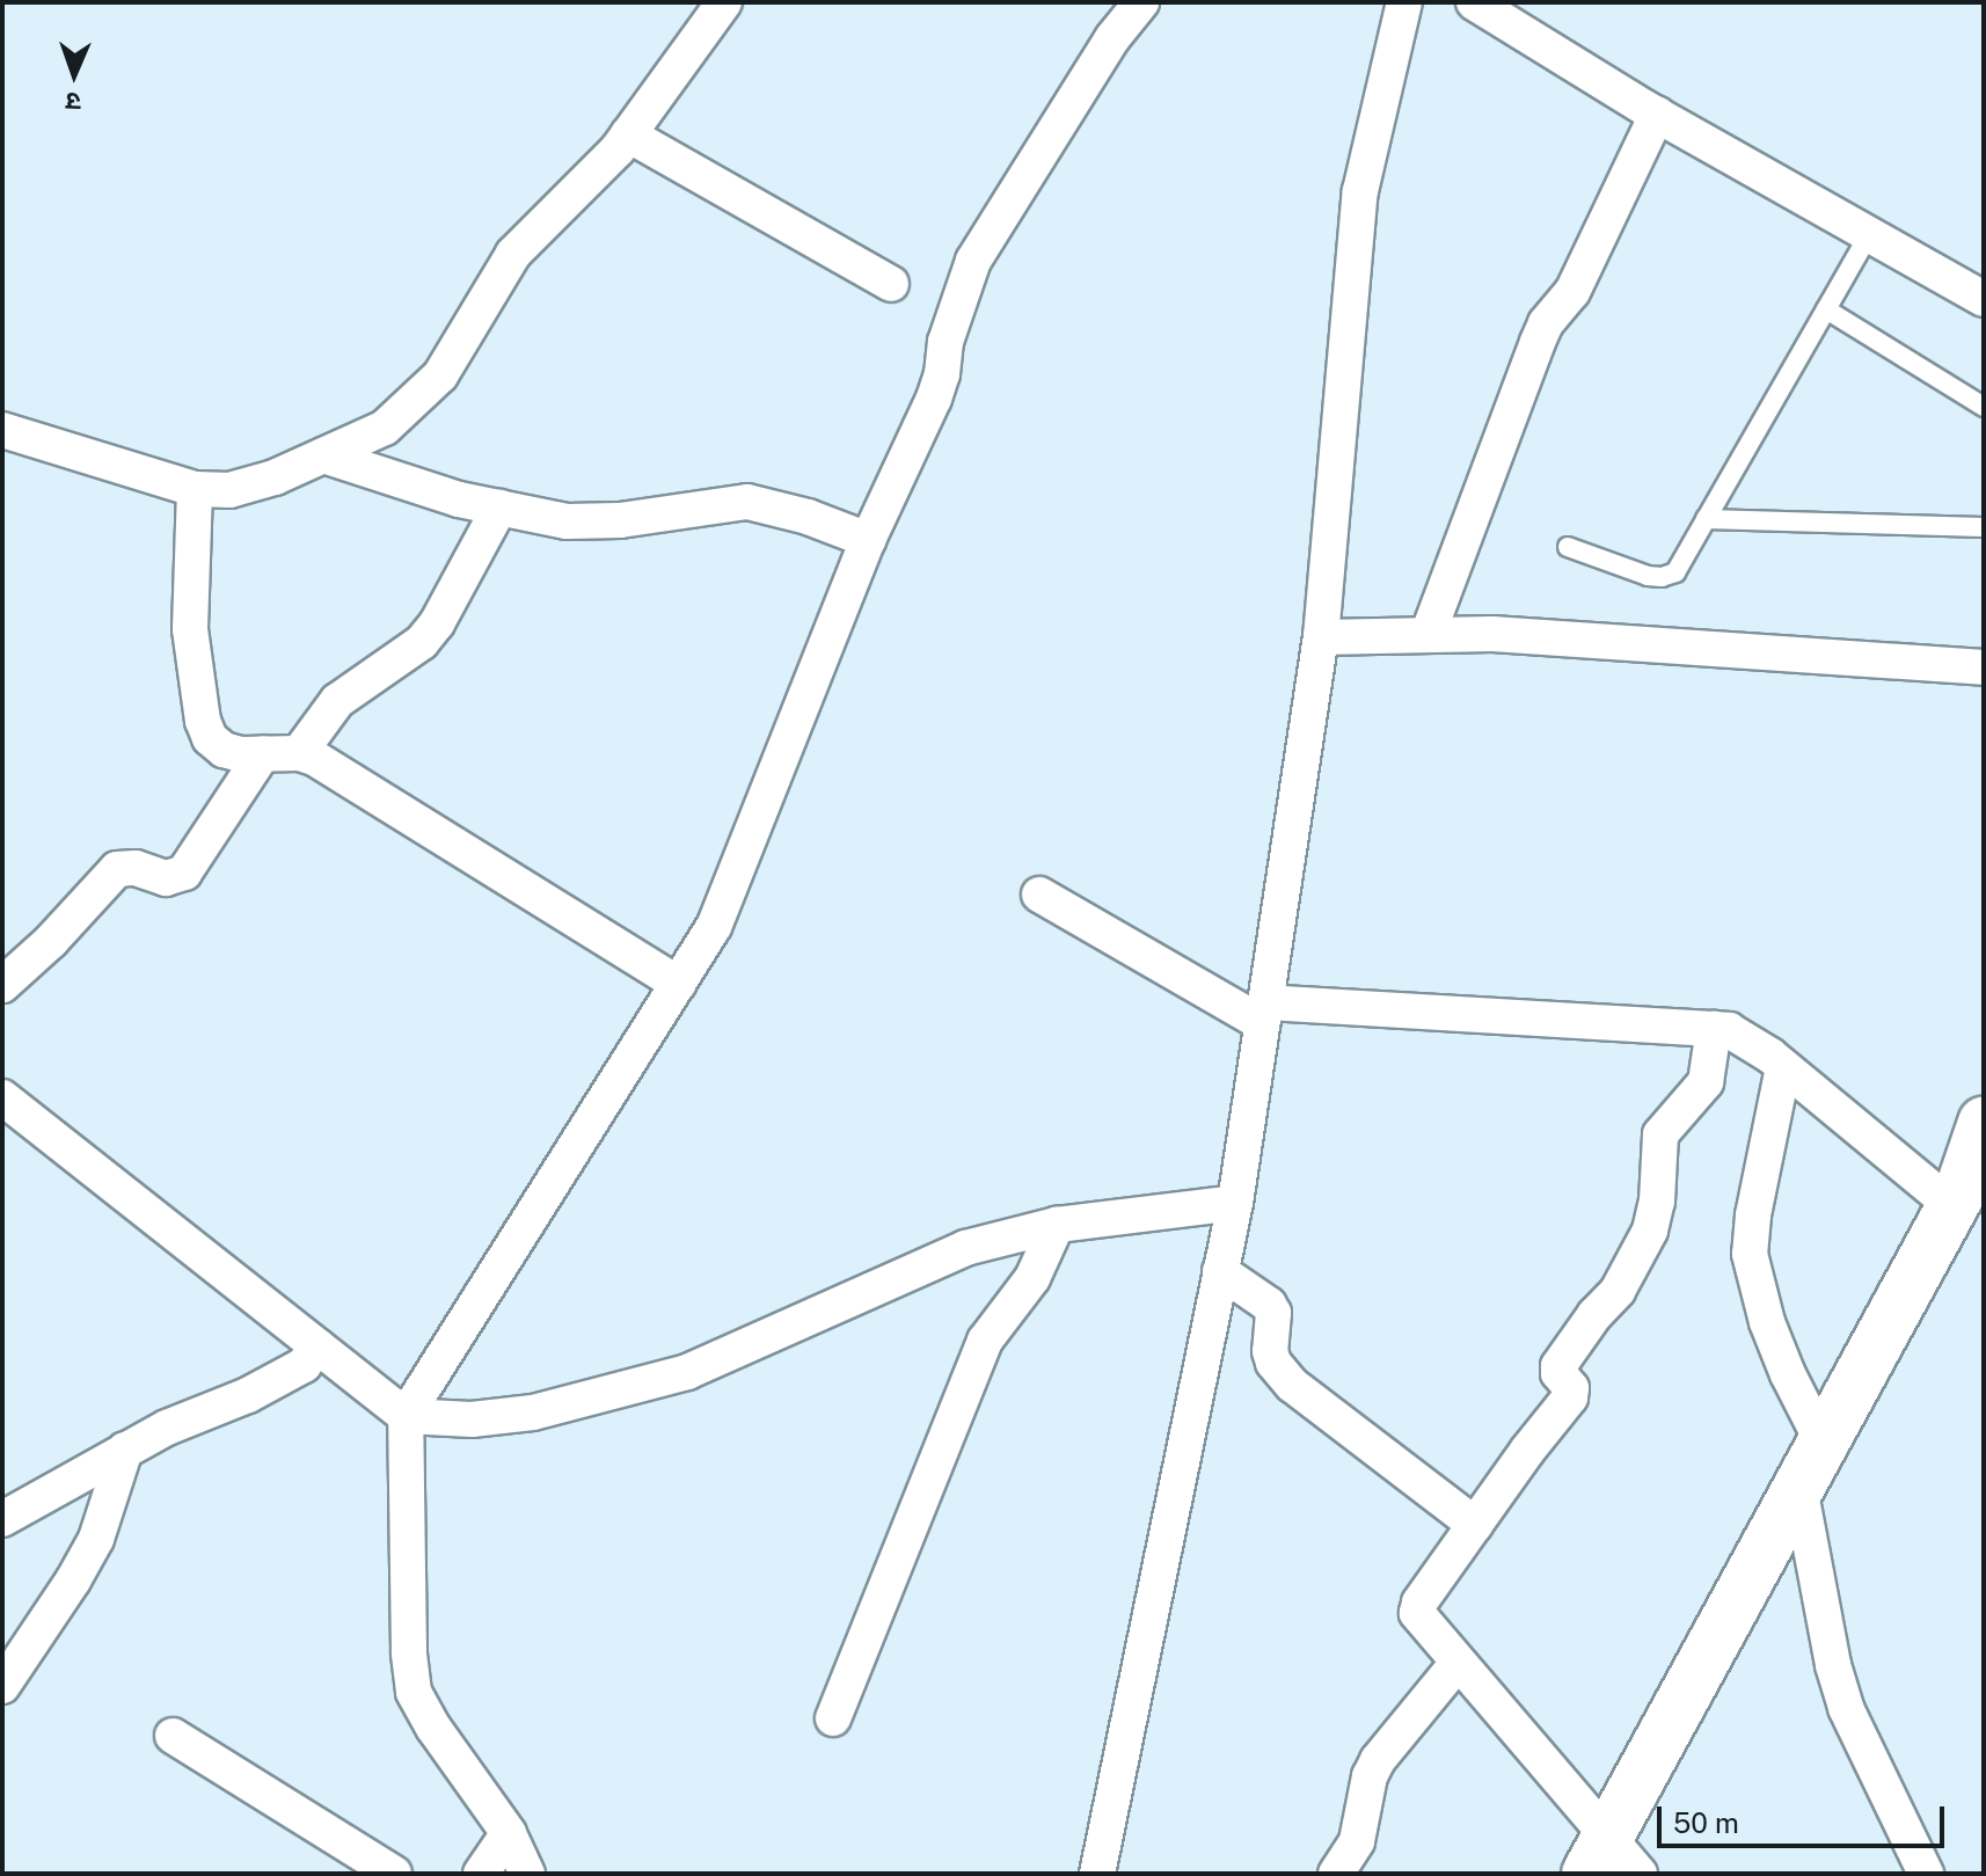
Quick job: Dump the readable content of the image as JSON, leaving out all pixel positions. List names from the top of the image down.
{
  "scale_bar": "50 m",
  "north": "bottom"
}
